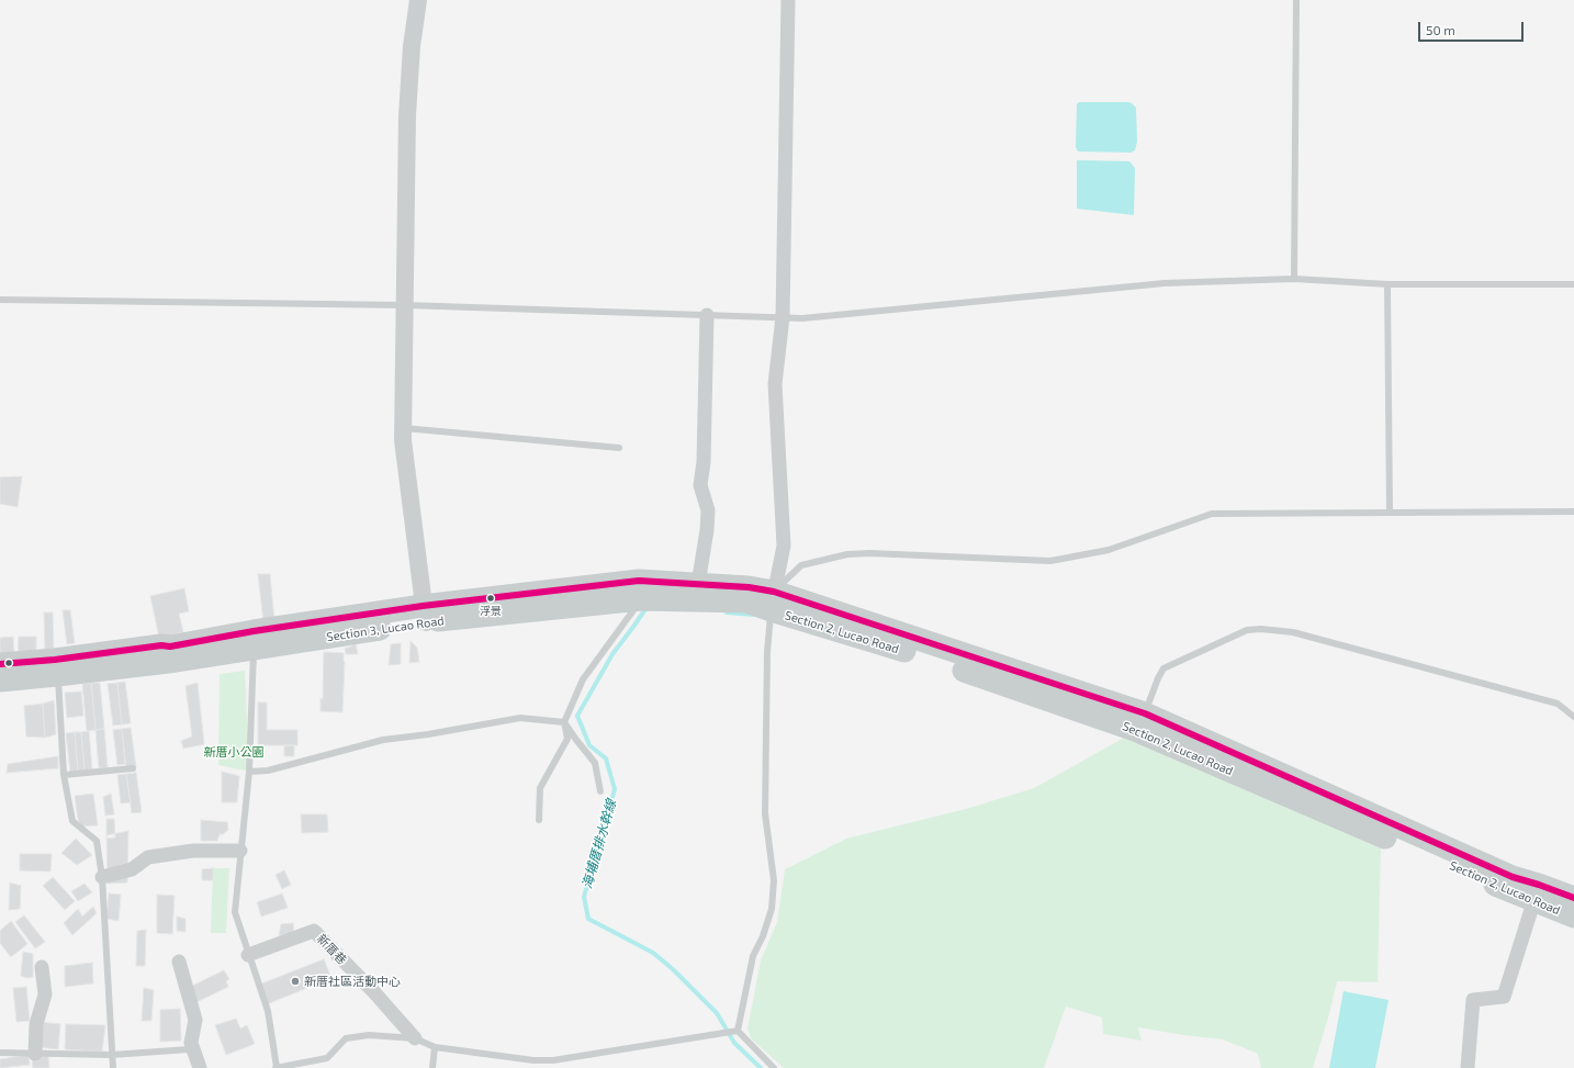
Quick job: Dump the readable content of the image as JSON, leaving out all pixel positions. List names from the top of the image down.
{
  "streets": {
    "main road": ["Section 3, Lucao Road", "Section 2, Lucao Road"],
    "street": ["新厝巷"]
  },
  "crossings": [
    ["Section 3, Lucao Road", "Section 2, Lucao Road"]
  ],
  "water": ["海埔厝排水幹線"],
  "parks": ["新厝小公園"],
  "places": ["浮景", "新厝社區活動中心"],
  "scale_bar": "50 m"
}
